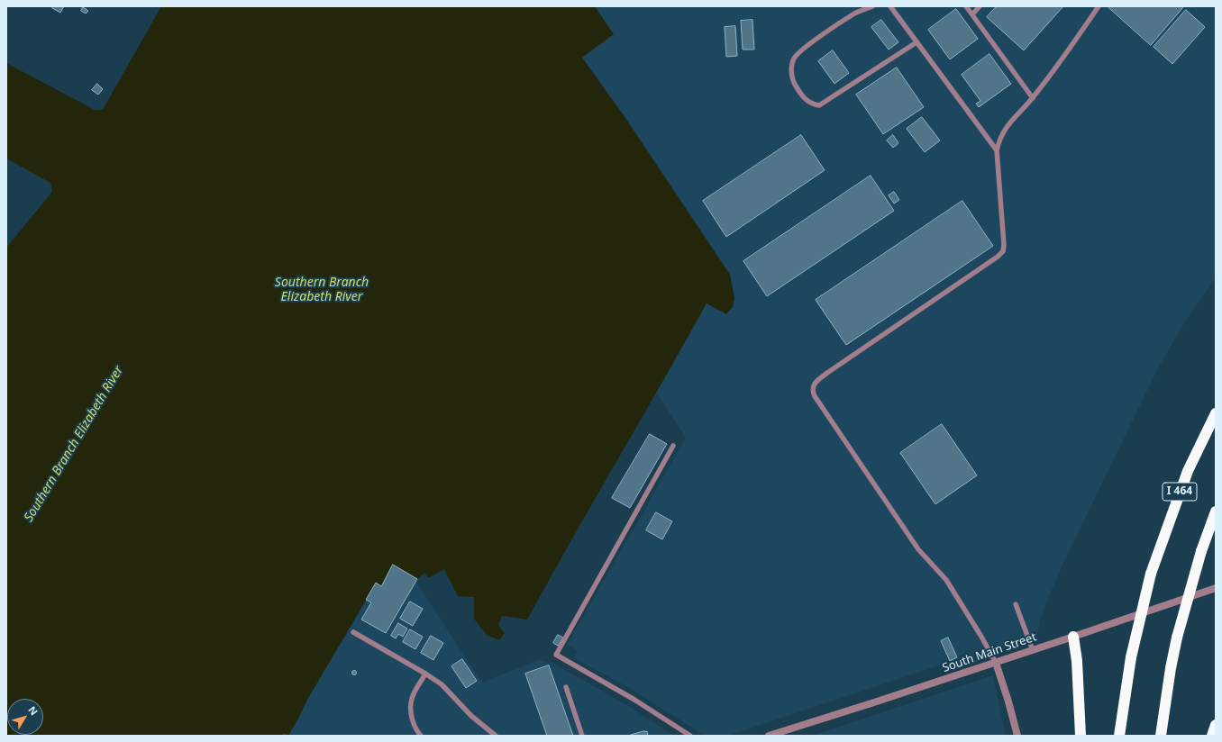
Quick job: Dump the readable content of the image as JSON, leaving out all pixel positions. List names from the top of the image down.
{
  "streets": {
    "highway": ["I 464"],
    "street": ["South Main Street"]
  },
  "water": ["Southern Branch Elizabeth River"],
  "north": "top right"
}
